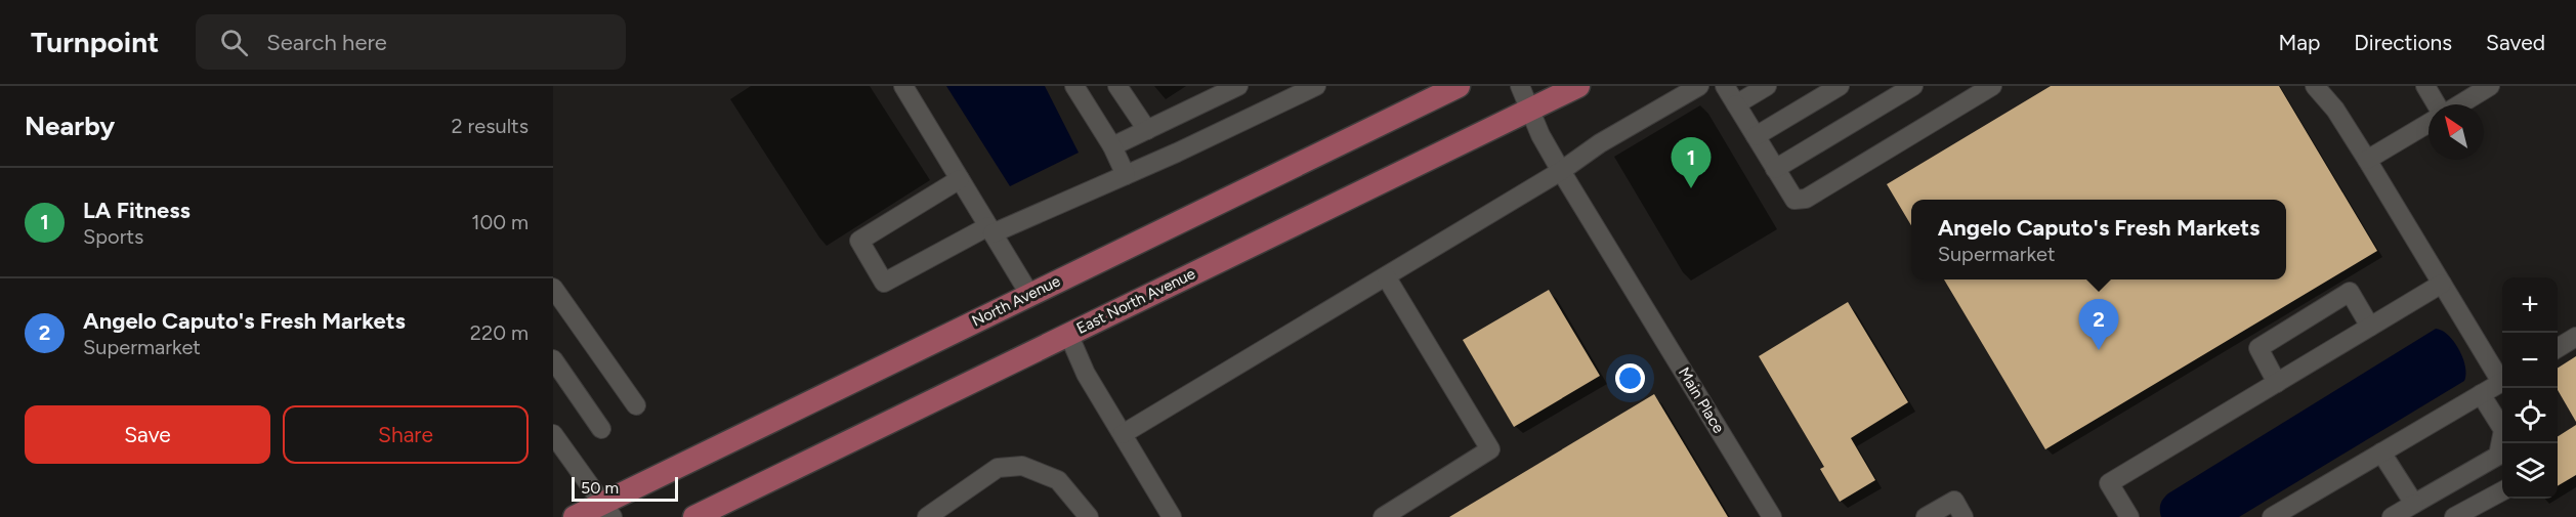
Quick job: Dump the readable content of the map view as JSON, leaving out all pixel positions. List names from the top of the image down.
{
  "streets": {
    "main road": ["North Avenue", "East North Avenue"],
    "street": ["Main Place"]
  },
  "crossings": [
    ["East North Avenue", "Main Place"]
  ],
  "scale_bar": "50 m",
  "north": "top left",
  "page": {
    "header": "Turnpoint",
    "search": "Search here",
    "nav": ["Map", "Directions", "Saved"],
    "heading": ["Nearby", "2 results"],
    "pins": ["1", "2"],
    "list": [
      {
        "mark": "1",
        "name": "LA Fitness",
        "note": "Sports",
        "value": "100 m"
      },
      {
        "mark": "2",
        "name": "Angelo Caputo's Fresh Markets",
        "note": "Supermarket",
        "value": "220 m"
      }
    ],
    "popup": ["Angelo Caputo's Fresh Markets", "Supermarket"],
    "map_buttons": ["+", "−"],
    "buttons": ["Save", "Share"],
    "scale": "50 m"
  }
}
